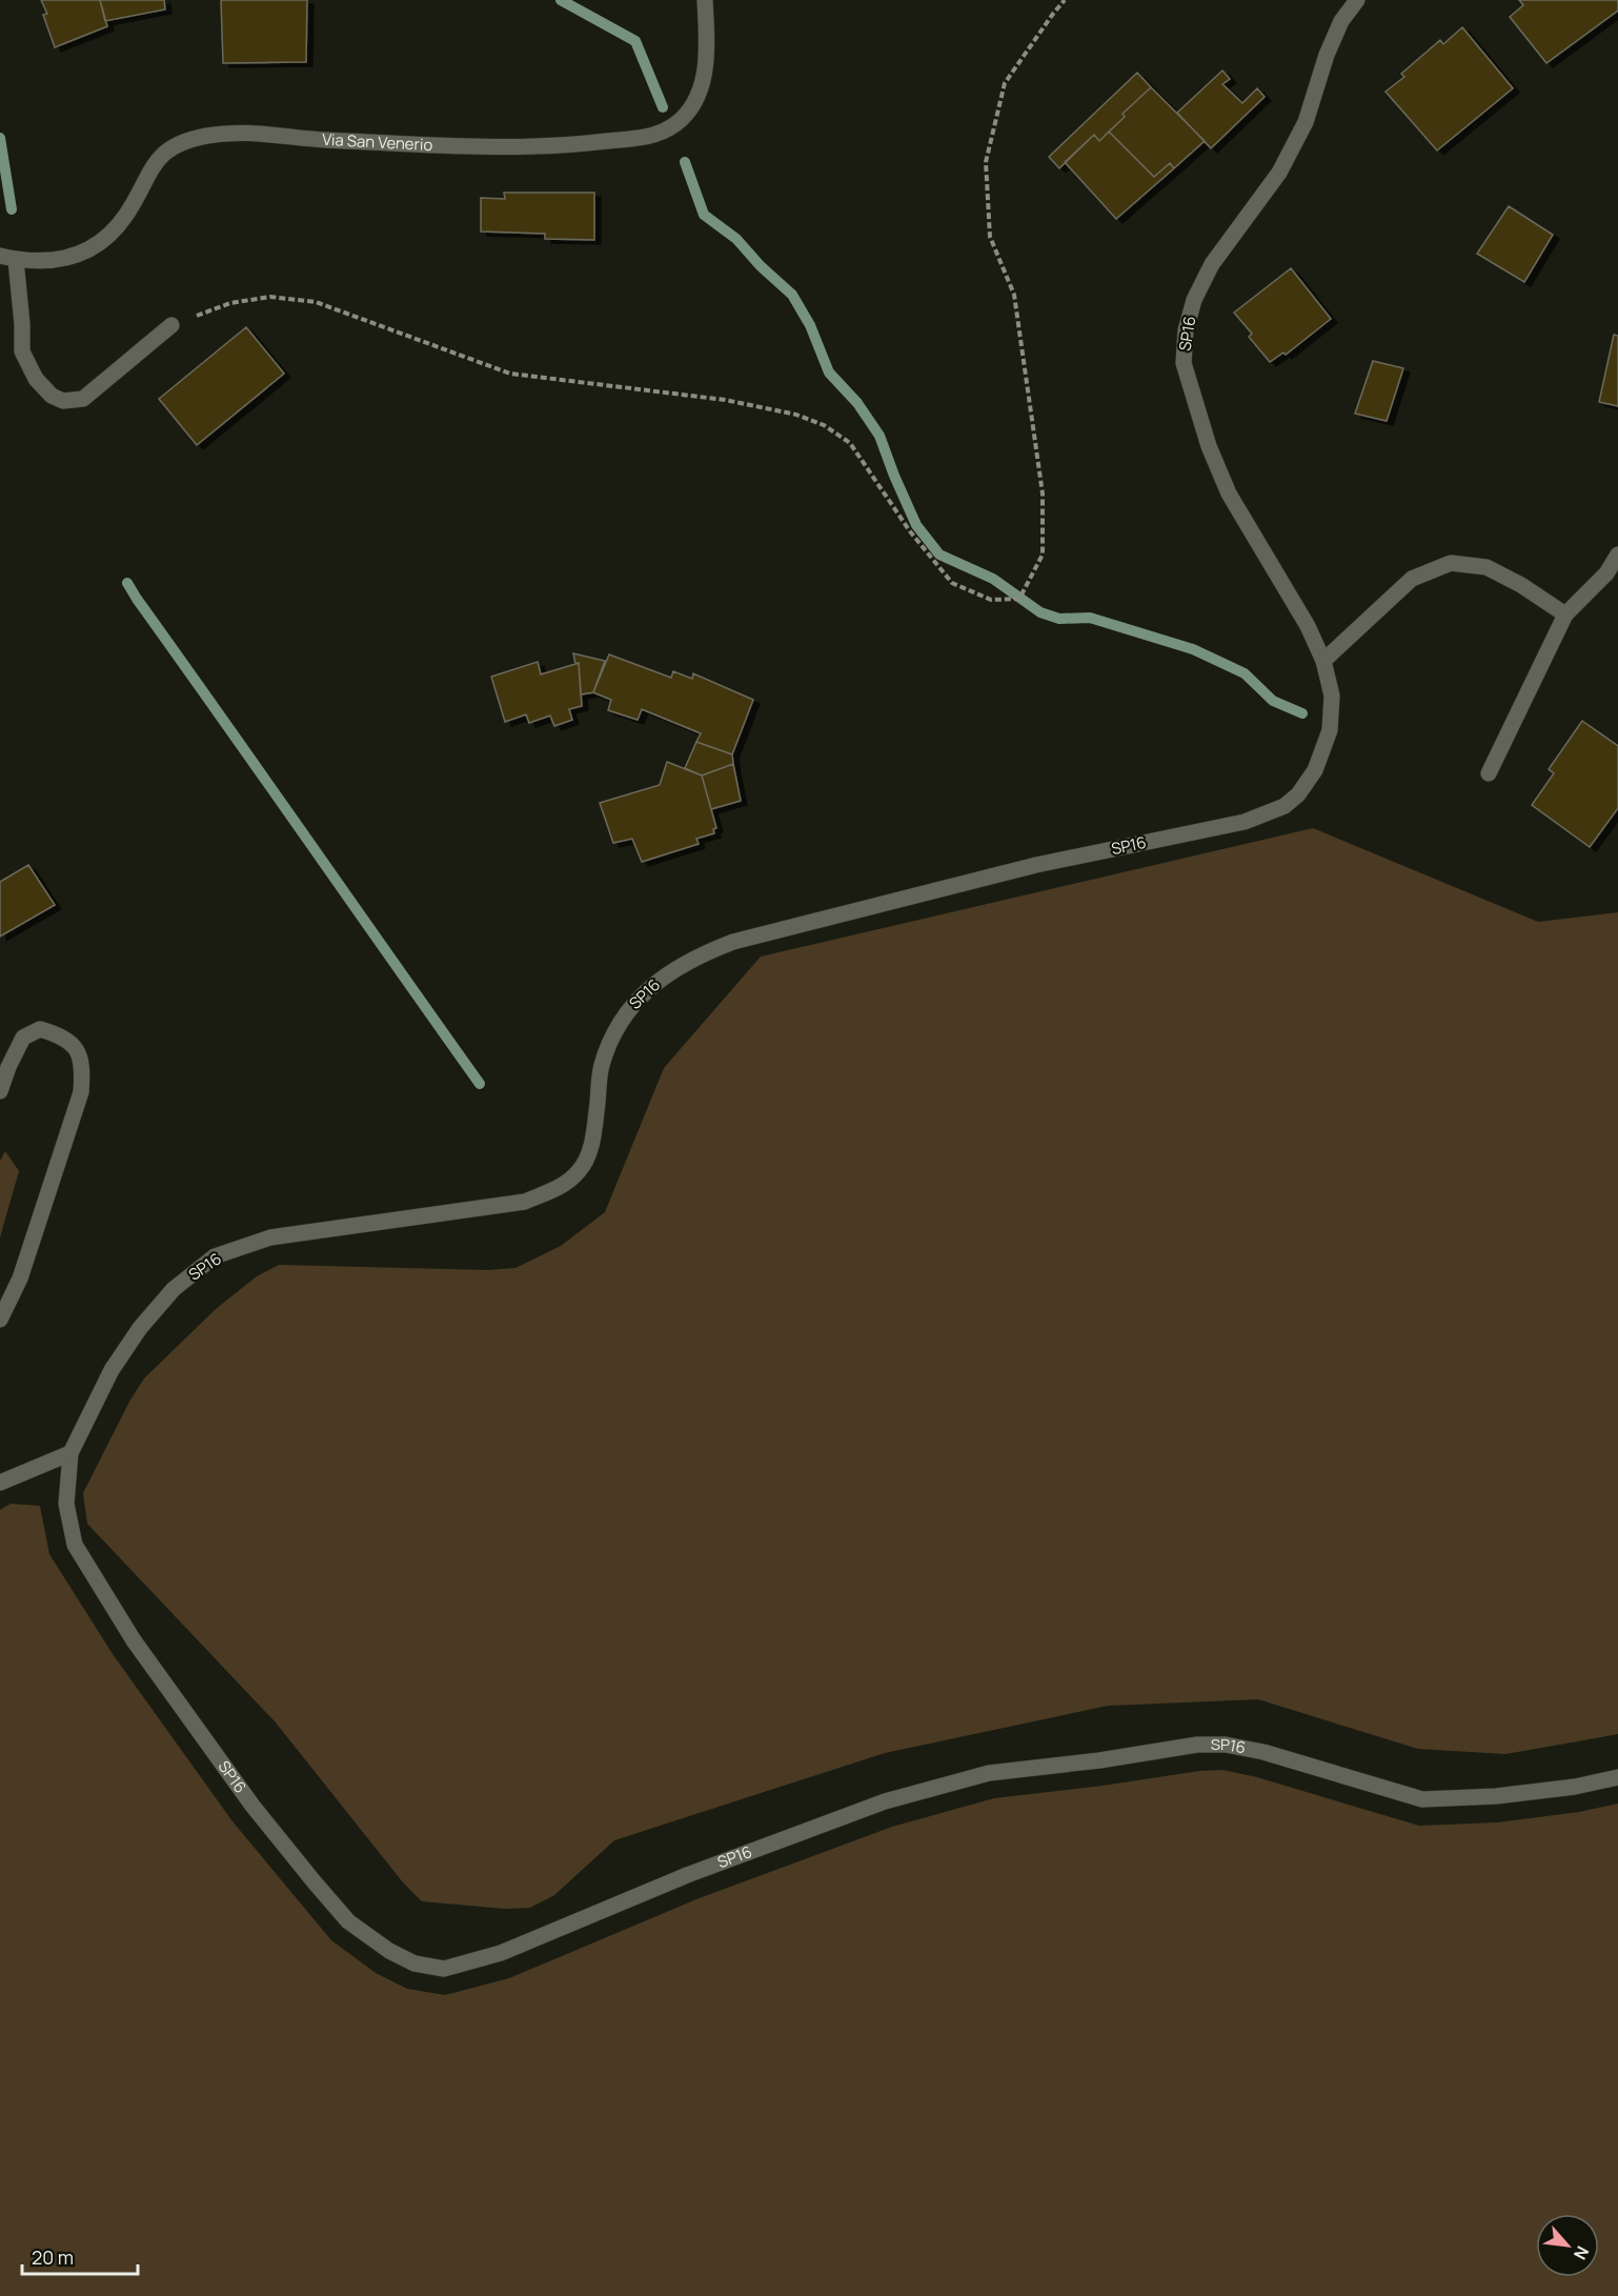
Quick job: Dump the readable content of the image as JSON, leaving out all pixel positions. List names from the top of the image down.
{
  "streets": {
    "street": ["Via San Venerio", "SP16"]
  },
  "scale_bar": "20 m",
  "north": "bottom right"
}
